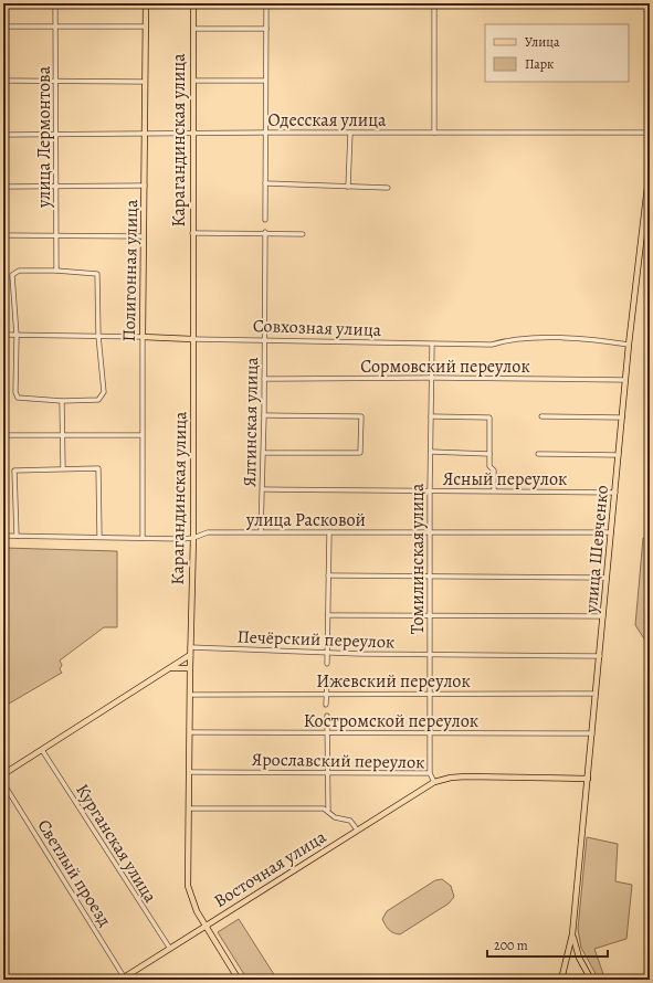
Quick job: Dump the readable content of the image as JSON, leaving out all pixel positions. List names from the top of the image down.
{
  "streets": {
    "main road": [
      "Карагандинская улица",
      "Полигонная улица",
      "Совхозная улица",
      "улица Шевченко",
      "Ярославский переулок",
      "Восточная улица"
    ],
    "street": [
      "Одесская улица",
      "улица Лермонтова",
      "Сормовский переулок",
      "Ялтинская улица",
      "Ясный переулок",
      "улица Расковой",
      "Томилинская улица",
      "Печёрский переулок",
      "Ижевский переулок",
      "Костромской переулок",
      "Курганская улица",
      "Светлый проезд"
    ]
  },
  "crossings": [
    ["Одесская улица", "улица Лермонтова"],
    ["Одесская улица", "Карагандинская улица"],
    ["Одесская улица", "Полигонная улица"],
    ["Карагандинская улица", "Совхозная улица"],
    ["Карагандинская улица", "улица Расковой"],
    ["Карагандинская улица", "Печёрский переулок"],
    ["Карагандинская улица", "Ижевский переулок"],
    ["Карагандинская улица", "Костромской переулок"],
    ["Карагандинская улица", "Ярославский переулок"],
    ["Карагандинская улица", "Восточная улица"],
    ["Полигонная улица", "Совхозная улица"],
    ["Полигонная улица", "улица Расковой"],
    ["Совхозная улица", "Ялтинская улица"],
    ["Совхозная улица", "улица Шевченко"],
    ["Совхозная улица", "Томилинская улица"],
    ["Сормовский переулок", "Ялтинская улица"],
    ["Сормовский переулок", "улица Шевченко"],
    ["Сормовский переулок", "Томилинская улица"],
    ["Ялтинская улица", "Ясный переулок"],
    ["Ялтинская улица", "улица Расковой"],
    ["Ясный переулок", "улица Шевченко"],
    ["Ясный переулок", "Томилинская улица"],
    ["улица Расковой", "улица Шевченко"],
    ["улица Расковой", "Томилинская улица"],
    ["улица Шевченко", "Печёрский переулок"],
    ["улица Шевченко", "Ижевский переулок"],
    ["улица Шевченко", "Костромской переулок"],
    ["улица Шевченко", "Ярославский переулок"],
    ["Томилинская улица", "Печёрский переулок"],
    ["Томилинская улица", "Ижевский переулок"],
    ["Томилинская улица", "Костромской переулок"],
    ["Томилинская улица", "Ярославский переулок"],
    ["Ярославский переулок", "Восточная улица"],
    ["Курганская улица", "Восточная улица"],
    ["Восточная улица", "Светлый проезд"]
  ],
  "legend": ["Улица", "Парк"],
  "scale_bar": "200 m"
}
